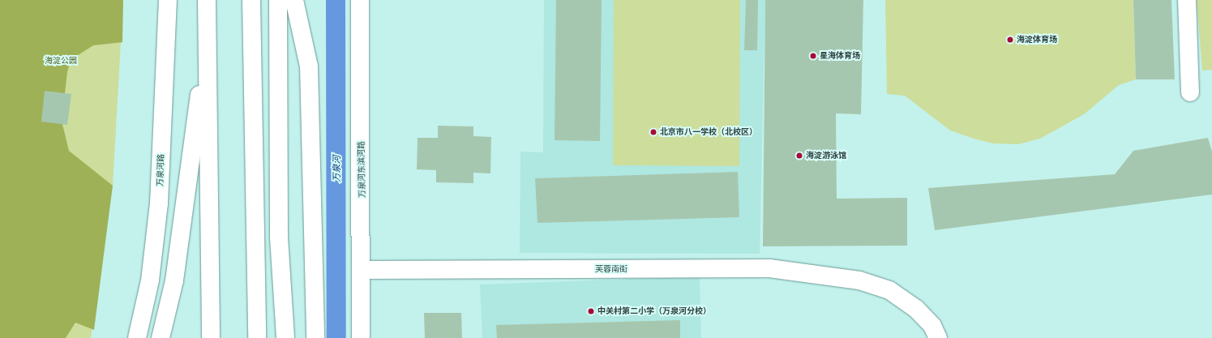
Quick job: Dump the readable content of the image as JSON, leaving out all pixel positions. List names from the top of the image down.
{
  "streets": {
    "main road": ["万泉河东滨河路", "万泉河路", "芙蓉南街"]
  },
  "crossings": [
    ["万泉河东滨河路", "芙蓉南街"]
  ],
  "water": ["万泉河"],
  "parks": ["海淀公园"],
  "places": [
    "海淀体育场",
    "星海体育场",
    "北京市八一学校（北校区）",
    "海淀游泳馆",
    "中关村第二小学（万泉河分校）"
  ]
}
